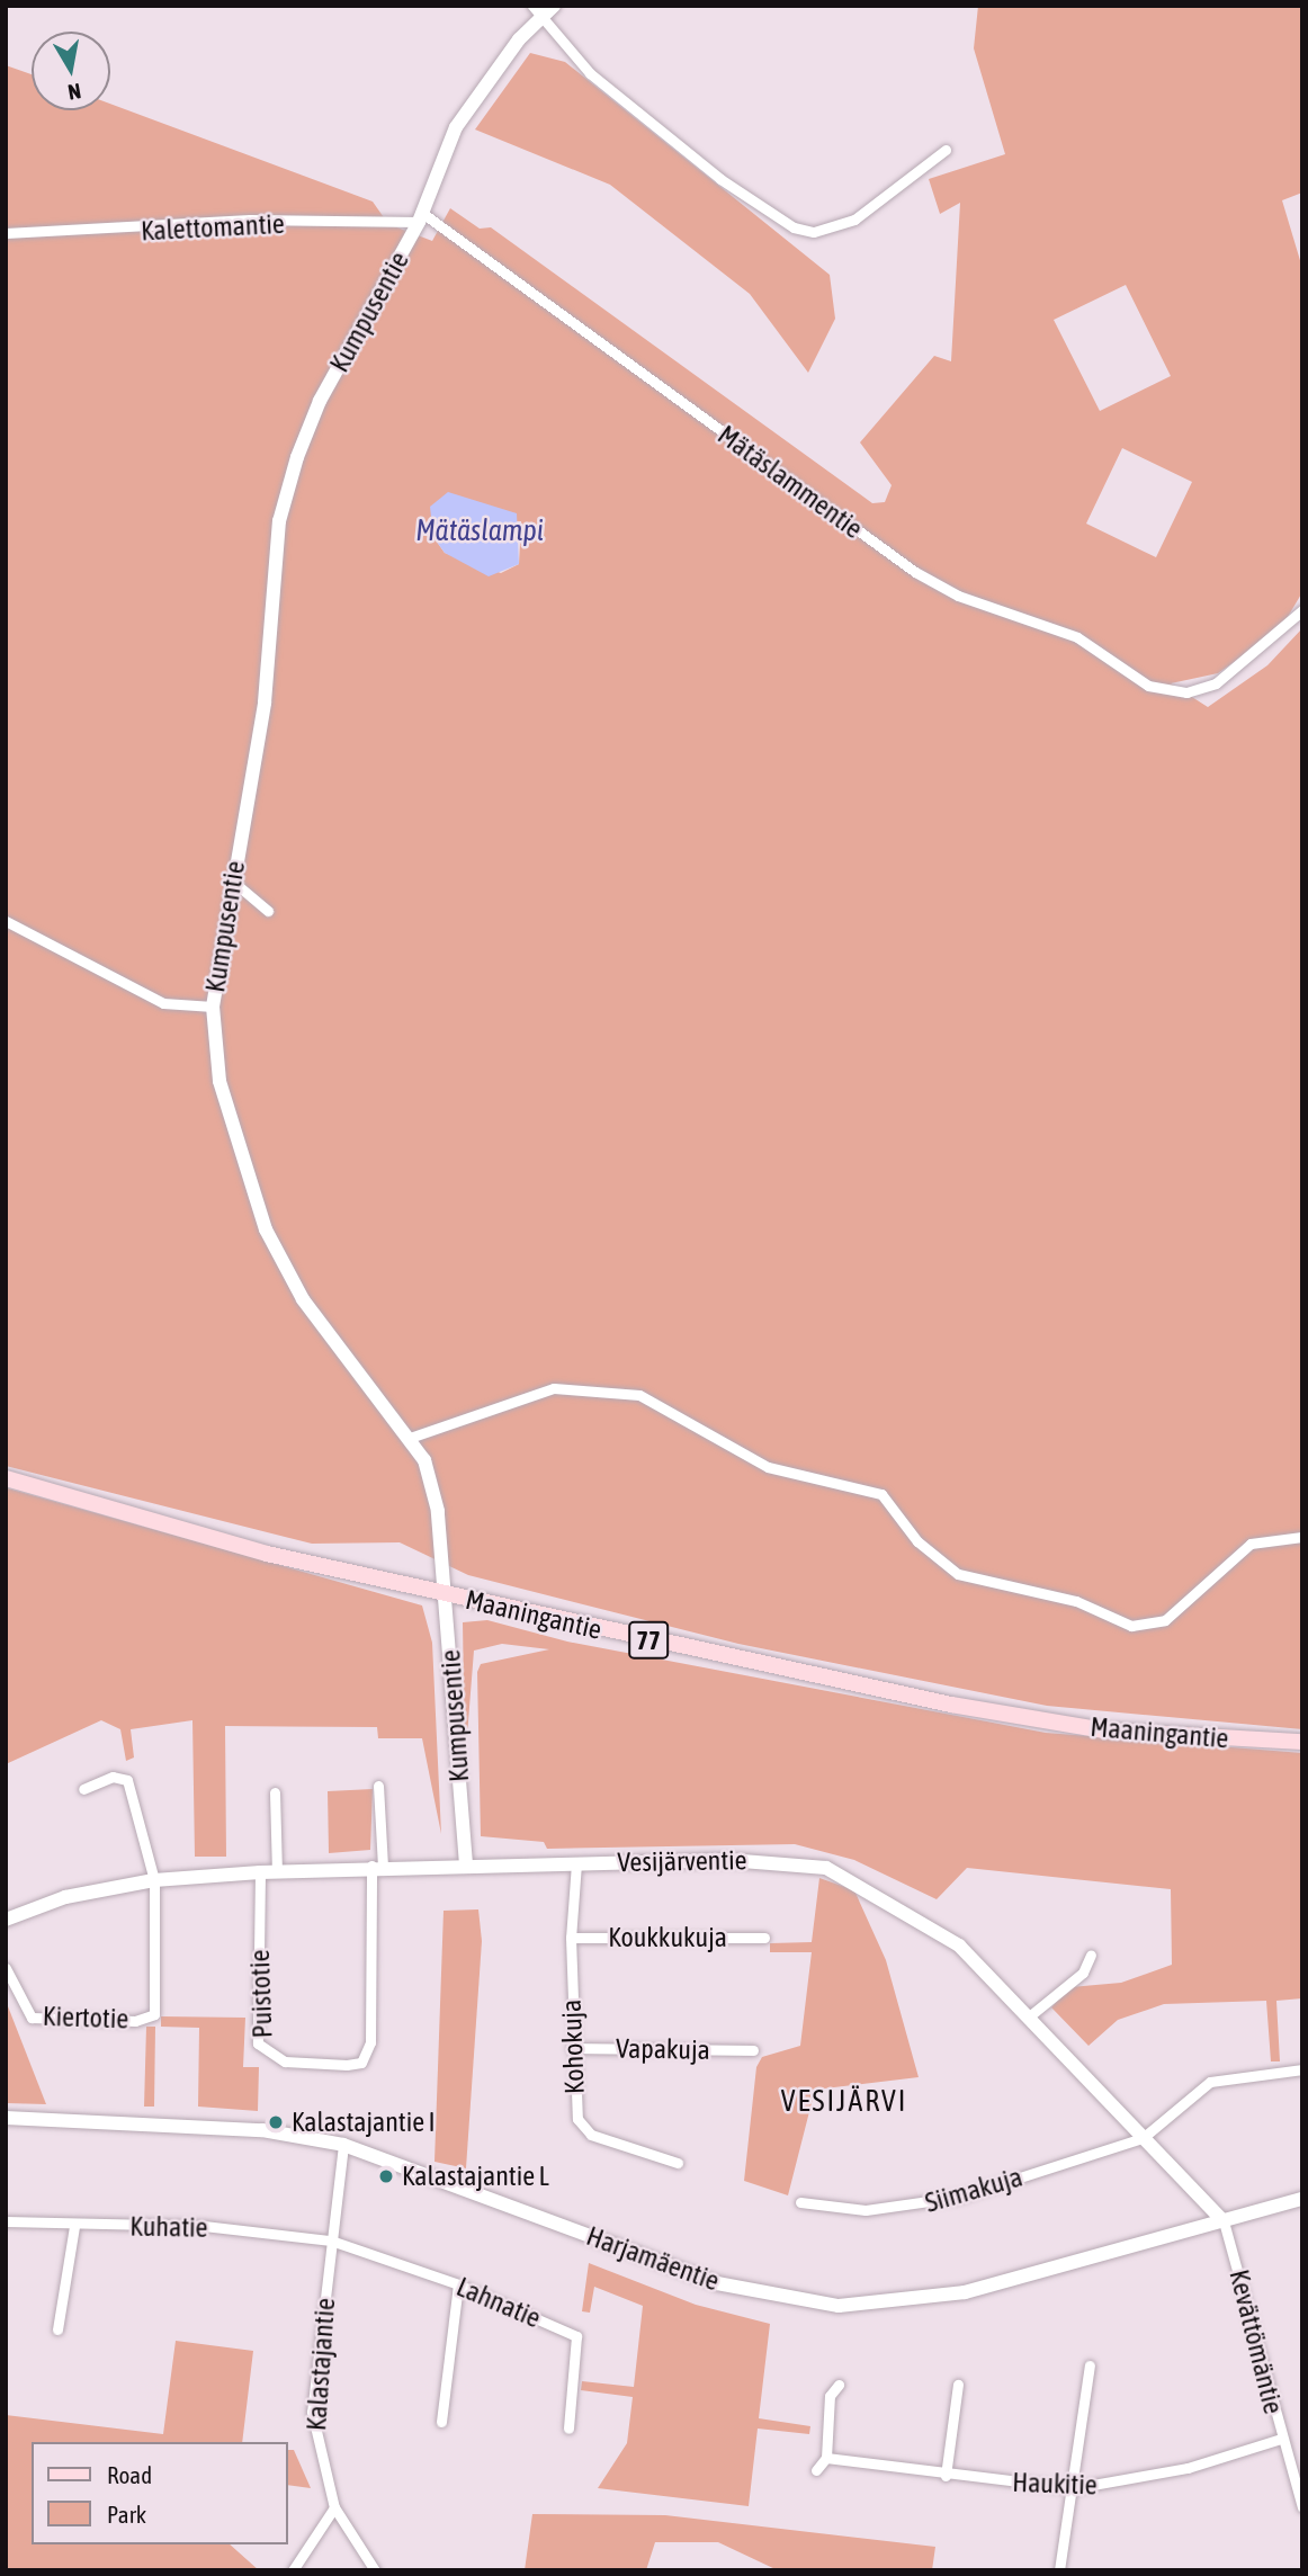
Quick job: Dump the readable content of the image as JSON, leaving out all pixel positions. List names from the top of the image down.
{
  "streets": {
    "main road": ["Maaningantie", "77"],
    "street": [
      "Kalettomantie",
      "Kumpusentie",
      "Mätäslammentie",
      "Vesijärventie",
      "Koukkukuja",
      "Puistotie",
      "Kiertotie",
      "Kohokuja",
      "Vapakuja",
      "Siimakuja",
      "Kuhatie",
      "Harjamäentie",
      "Lahnatie",
      "Kevättömäntie",
      "Kalastajantie",
      "Haukitie"
    ]
  },
  "crossings": [
    ["Kalettomantie", "Kumpusentie"],
    ["Kalettomantie", "Mätäslammentie"],
    ["Kumpusentie", "Mätäslammentie"],
    ["Kumpusentie", "Maaningantie"],
    ["Kumpusentie", "Vesijärventie"],
    ["Vesijärventie", "Puistotie"],
    ["Vesijärventie", "Kiertotie"],
    ["Vesijärventie", "Kohokuja"],
    ["Vesijärventie", "Siimakuja"],
    ["Vesijärventie", "Harjamäentie"],
    ["Vesijärventie", "Kevättömäntie"],
    ["Koukkukuja", "Kohokuja"],
    ["Kohokuja", "Vapakuja"],
    ["Kuhatie", "Lahnatie"],
    ["Kuhatie", "Kalastajantie"],
    ["Harjamäentie", "Kevättömäntie"],
    ["Harjamäentie", "Kalastajantie"],
    ["Lahnatie", "Kalastajantie"],
    ["Kevättömäntie", "Haukitie"]
  ],
  "districts": ["VESIJÄRVI"],
  "water": ["Mätäslampi"],
  "places": ["Kalastajantie I", "Kalastajantie L"],
  "legend": ["Road", "Park"],
  "north": "bottom"
}
